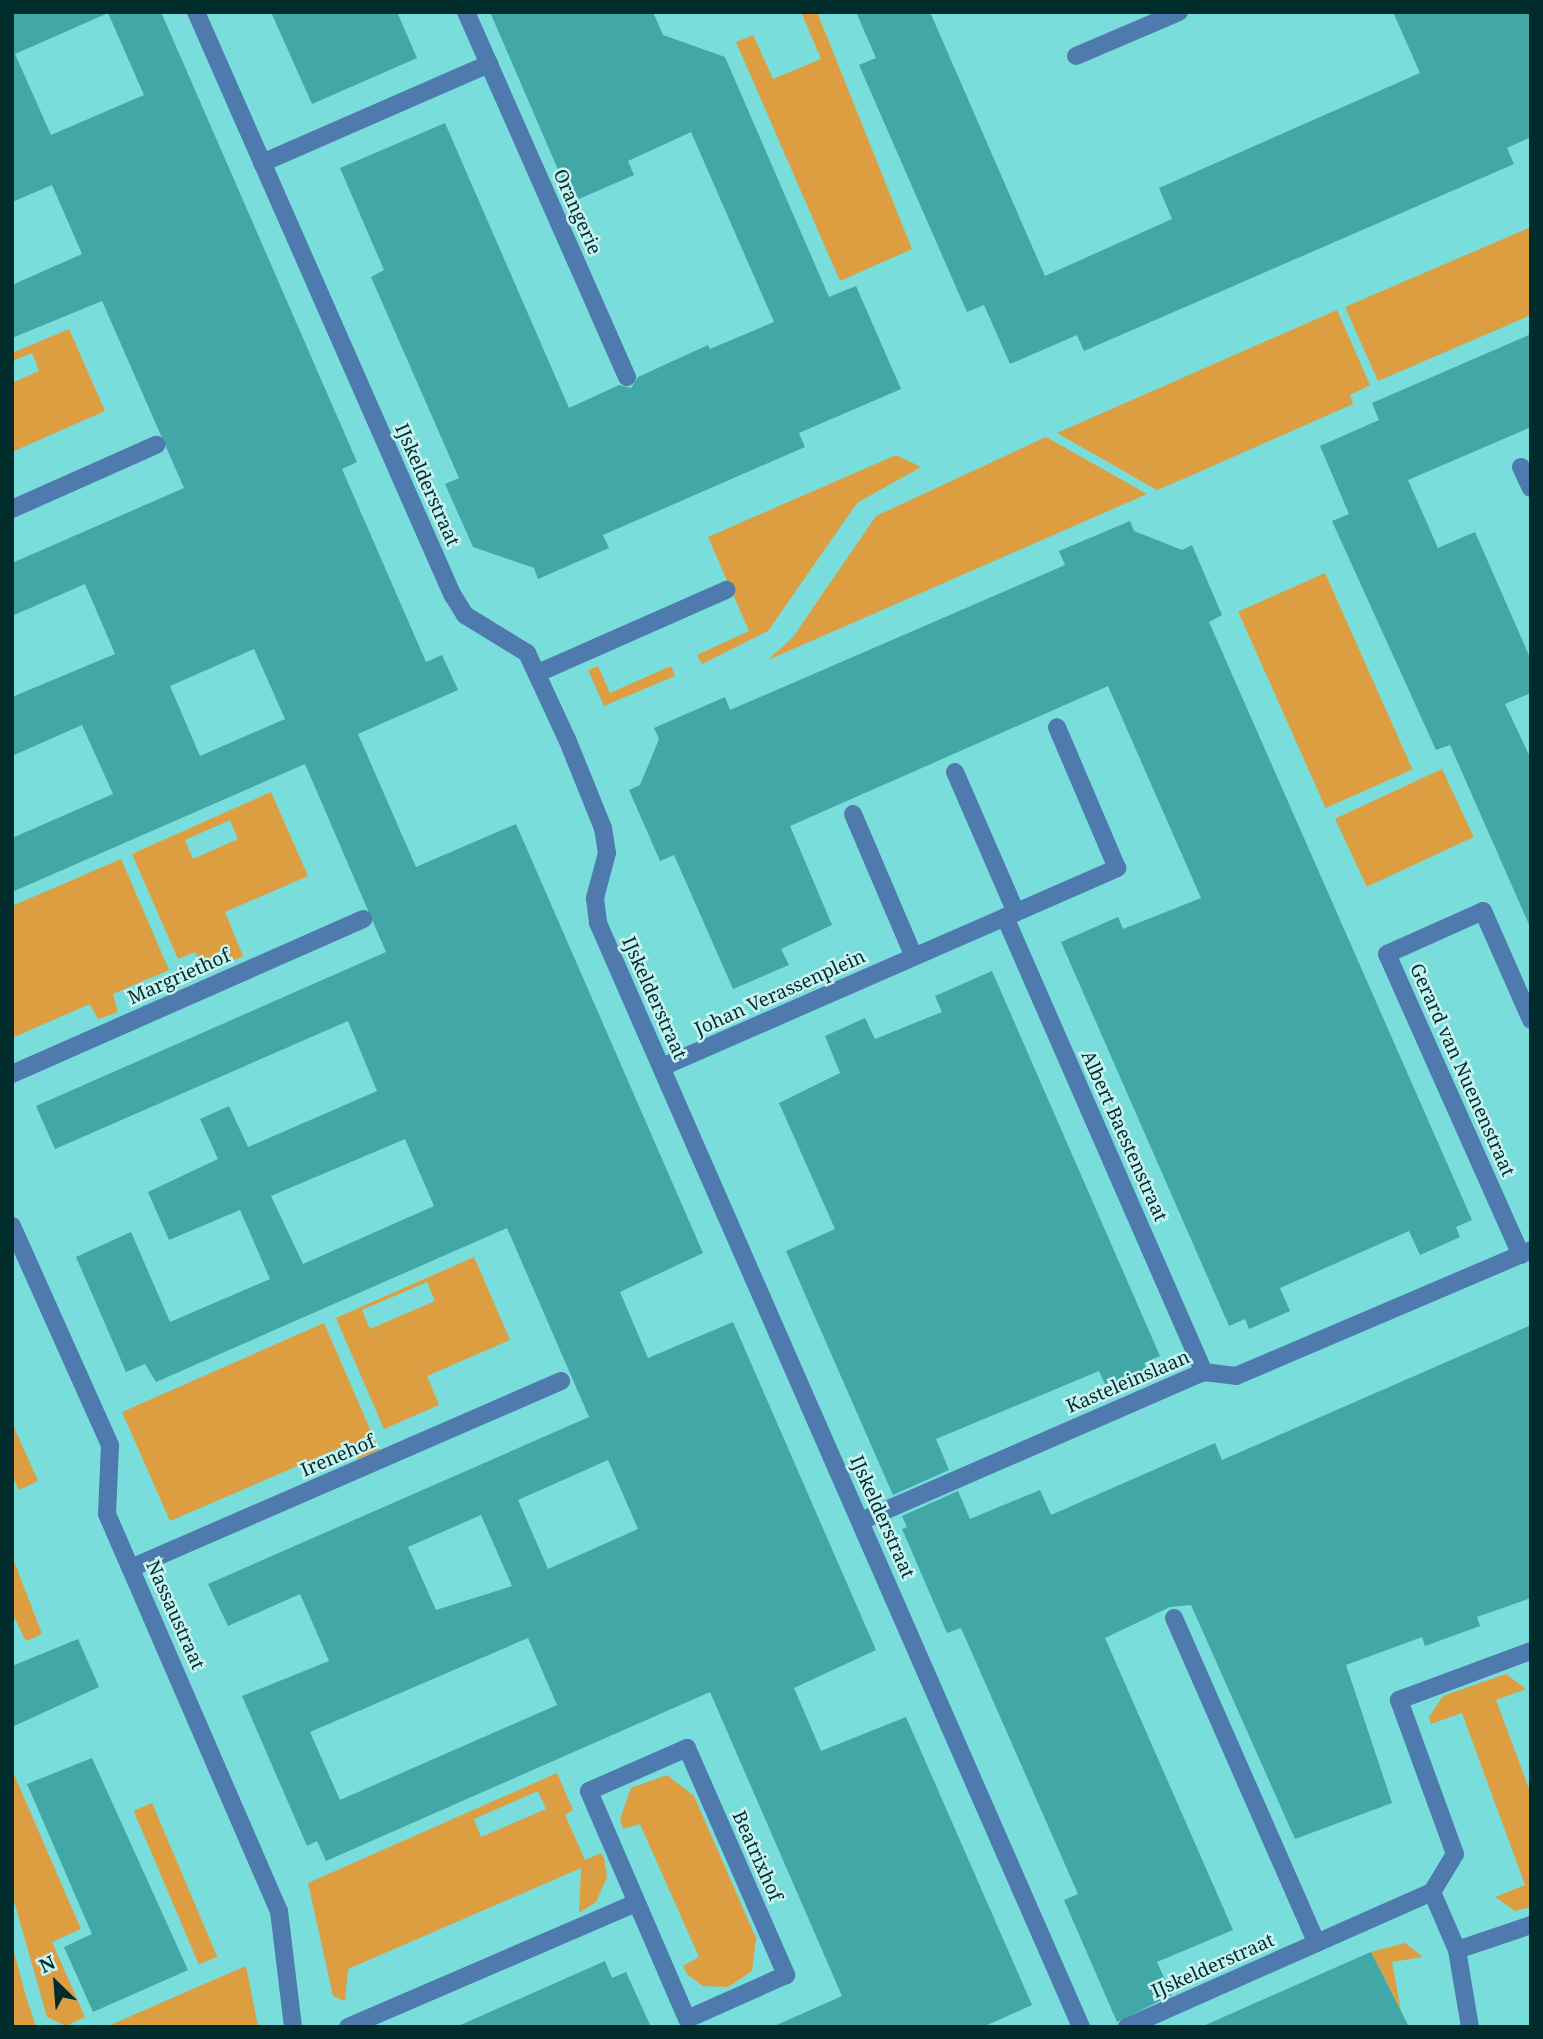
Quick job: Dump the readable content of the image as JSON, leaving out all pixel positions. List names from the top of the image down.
{
  "streets": {
    "street": [
      "Orangerie",
      "IJskelderstraat",
      "Margriethof",
      "Johan Verassenplein",
      "Gerard van Nuenenstraat",
      "Albert Baestenstraat",
      "Kasteleinslaan",
      "Irenehof",
      "Nassaustraat",
      "Beatrixhof"
    ]
  },
  "crossings": [
    ["IJskelderstraat", "Johan Verassenplein"],
    ["IJskelderstraat", "Kasteleinslaan"],
    ["Johan Verassenplein", "Albert Baestenstraat"],
    ["Gerard van Nuenenstraat", "Kasteleinslaan"],
    ["Albert Baestenstraat", "Kasteleinslaan"],
    ["Irenehof", "Nassaustraat"]
  ],
  "north": "top left"
}
